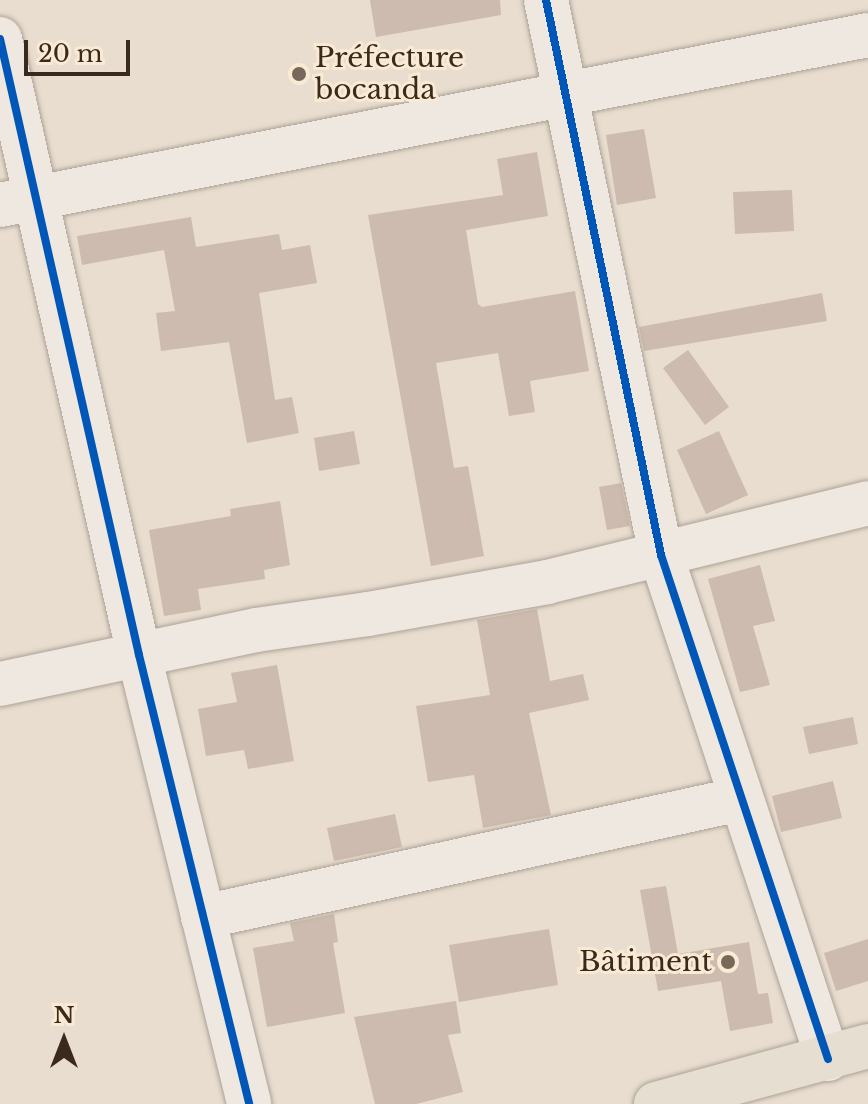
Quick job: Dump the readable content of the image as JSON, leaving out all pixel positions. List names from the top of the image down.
{
  "places": ["Préfecture bocanda", "Bâtiment"],
  "scale_bar": "20 m",
  "north": "top"
}
